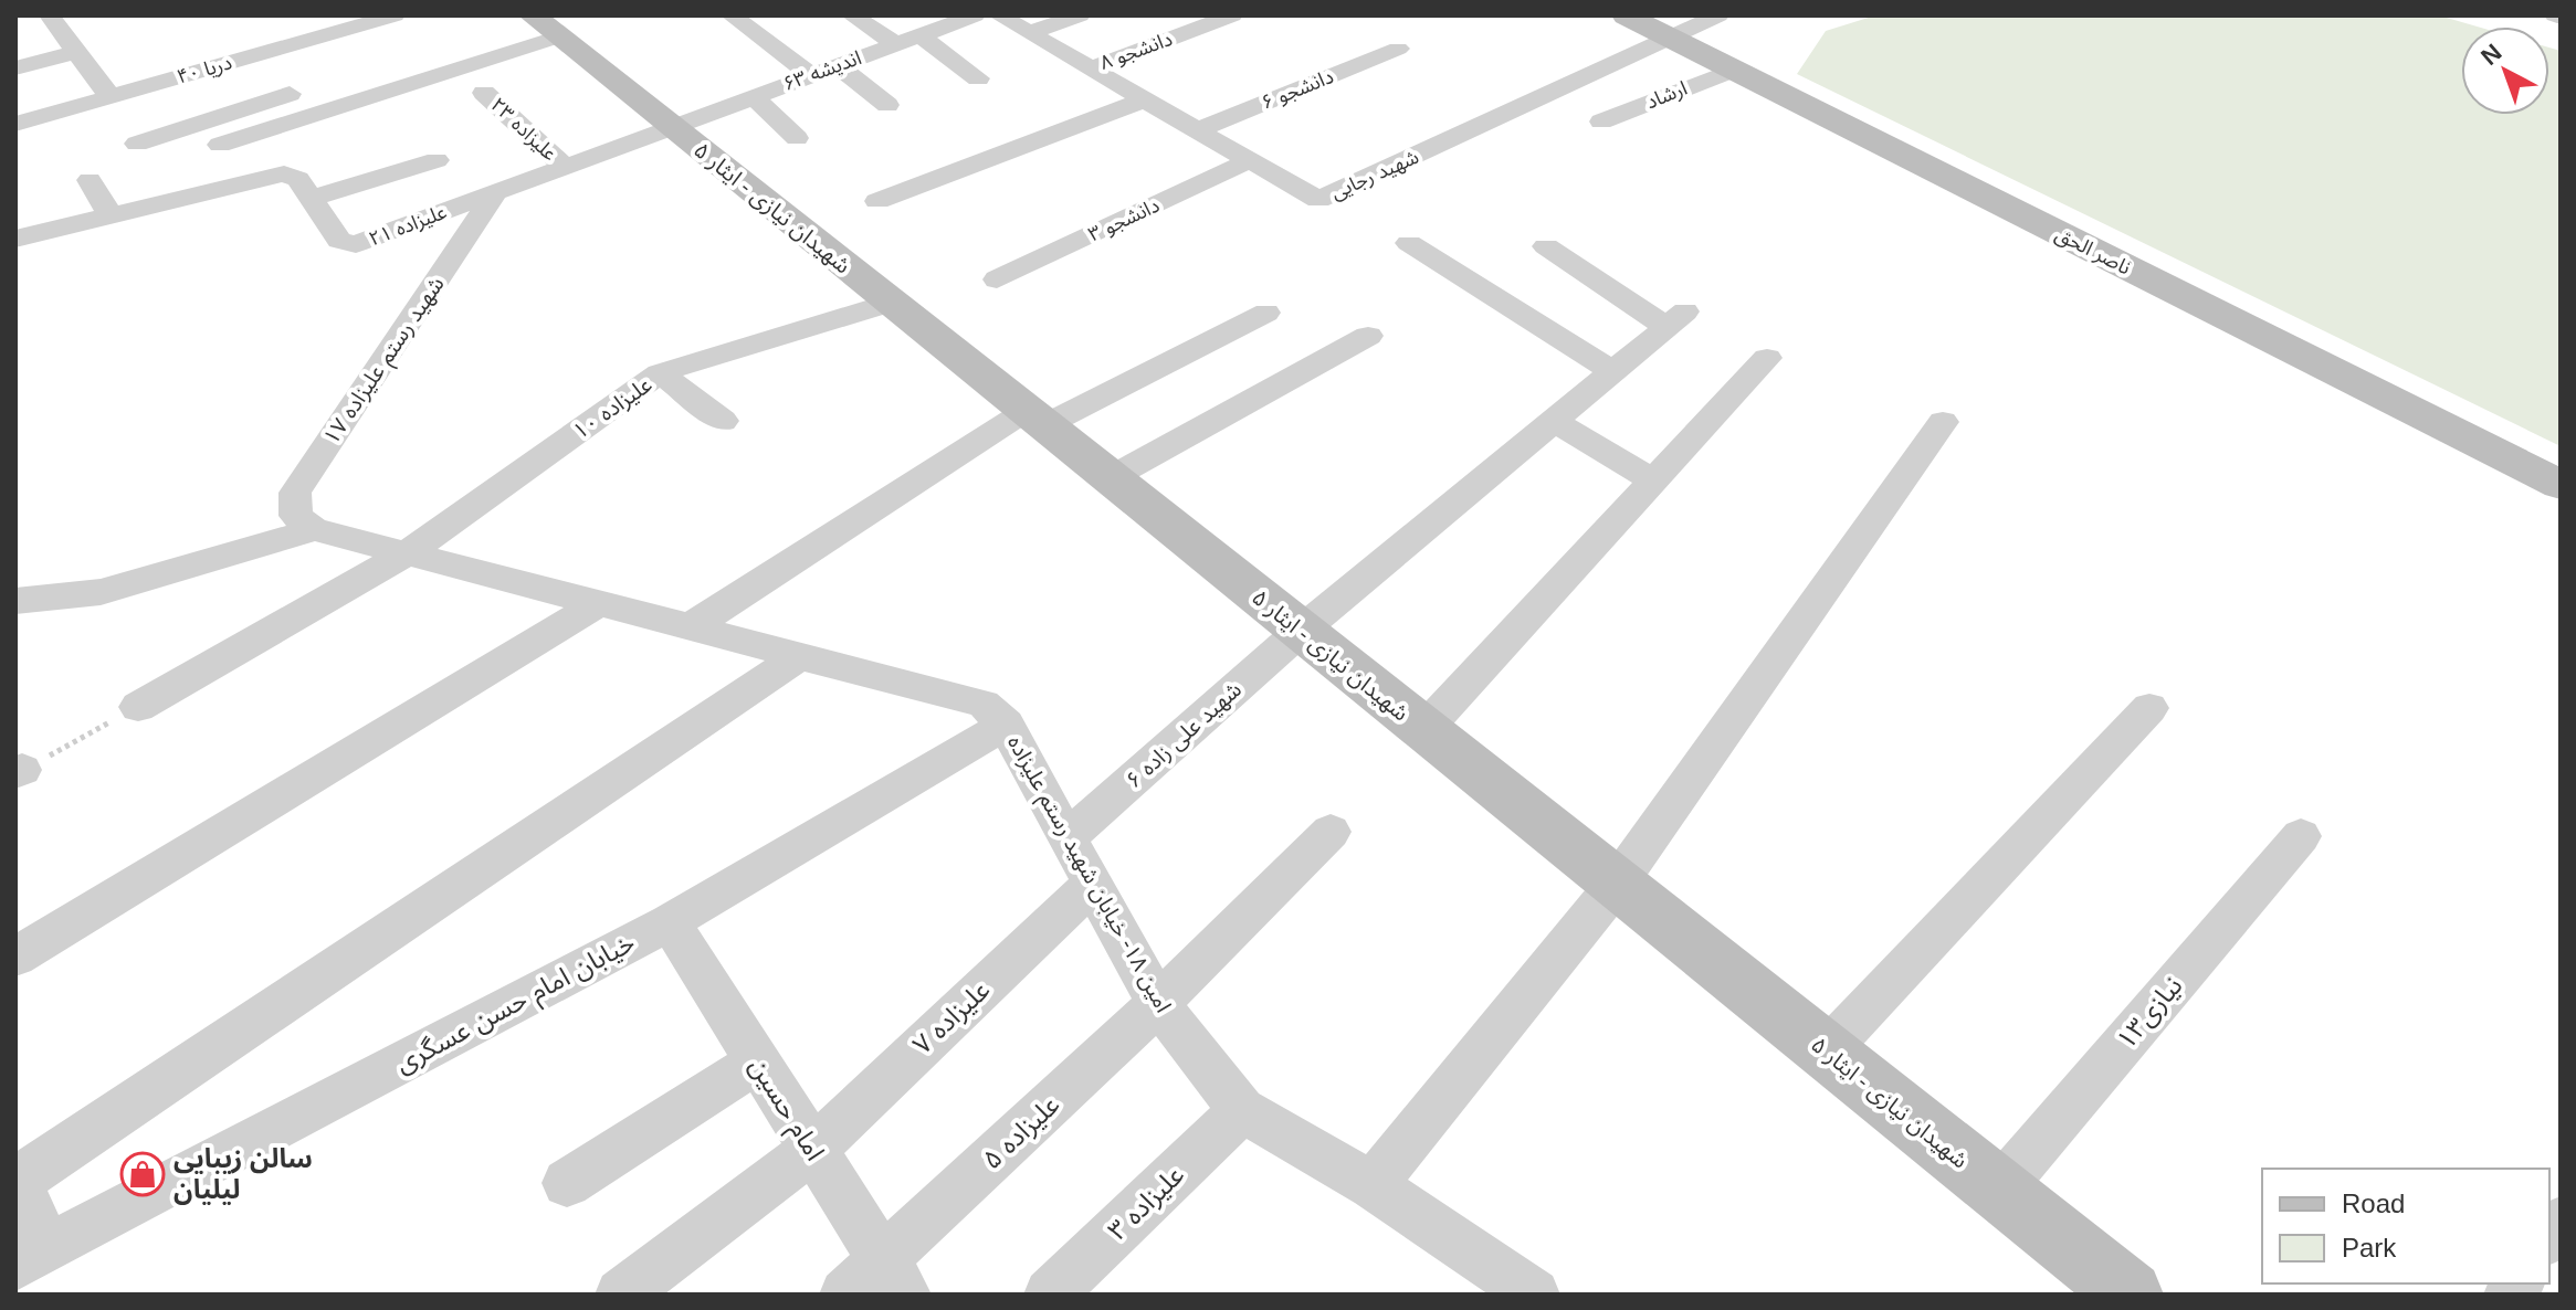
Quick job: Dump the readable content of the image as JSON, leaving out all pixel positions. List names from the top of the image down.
{
  "streets": {
    "street": [
      "دانشجو ۸",
      "دریا ۴۰",
      "اندیشه ۶۳",
      "دانشجو ۶",
      "ارشاد",
      "علیزاده ۲۳",
      "شهید رجایی",
      "شهیدان نیازی - ایثار ۵",
      "دانشجو ۳",
      "علیزاده ۲۱",
      "ناصر الحق",
      "۱۷ شهید رستم علیزاده",
      "علیزاده ۱۰",
      "شهید علی زاده ۶",
      "امین ۱۸- خيابان شهيد رستم عليزاده",
      "خیابان امام حسن عسگری",
      "نیازی۱۳",
      "علیزاده ۷",
      "امام حسین",
      "علیزاده ۵",
      "علیزاده ۳"
    ]
  },
  "crossings": [
    ["دانشجو ۸", "شهید رجایی"],
    ["اندیشه ۶۳", "شهیدان نیازی - ایثار ۵"],
    ["اندیشه ۶۳", "علیزاده ۲۱"],
    ["دانشجو ۶", "شهید رجایی"],
    ["ارشاد", "ناصر الحق"],
    ["علیزاده ۲۳", "علیزاده ۲۱"],
    ["شهید رجایی", "دانشجو ۳"],
    ["شهید رجایی", "ناصر الحق"],
    ["شهیدان نیازی - ایثار ۵", "علیزاده ۲۱"],
    ["شهیدان نیازی - ایثار ۵", "علیزاده ۱۰"],
    ["شهیدان نیازی - ایثار ۵", "شهید علی زاده ۶"],
    ["شهیدان نیازی - ایثار ۵", "نیازی۱۳"],
    ["علیزاده ۲۱", "۱۷ شهید رستم علیزاده"],
    ["۱۷ شهید رستم علیزاده", "امین ۱۸- خيابان شهيد رستم عليزاده"],
    ["علیزاده ۱۰", "امین ۱۸- خيابان شهيد رستم عليزاده"],
    ["شهید علی زاده ۶", "امین ۱۸- خيابان شهيد رستم عليزاده"],
    ["امین ۱۸- خيابان شهيد رستم عليزاده", "خیابان امام حسن عسگری"],
    ["امین ۱۸- خيابان شهيد رستم عليزاده", "علیزاده ۷"],
    ["امین ۱۸- خيابان شهيد رستم عليزاده", "علیزاده ۵"],
    ["امین ۱۸- خيابان شهيد رستم عليزاده", "علیزاده ۳"],
    ["خیابان امام حسن عسگری", "امام حسین"],
    ["علیزاده ۷", "امام حسین"],
    ["امام حسین", "علیزاده ۵"]
  ],
  "places": {
    "shop": ["سالن زیبایی لیلیان"]
  },
  "legend": ["Road", "Park"],
  "north": "top left"
}
